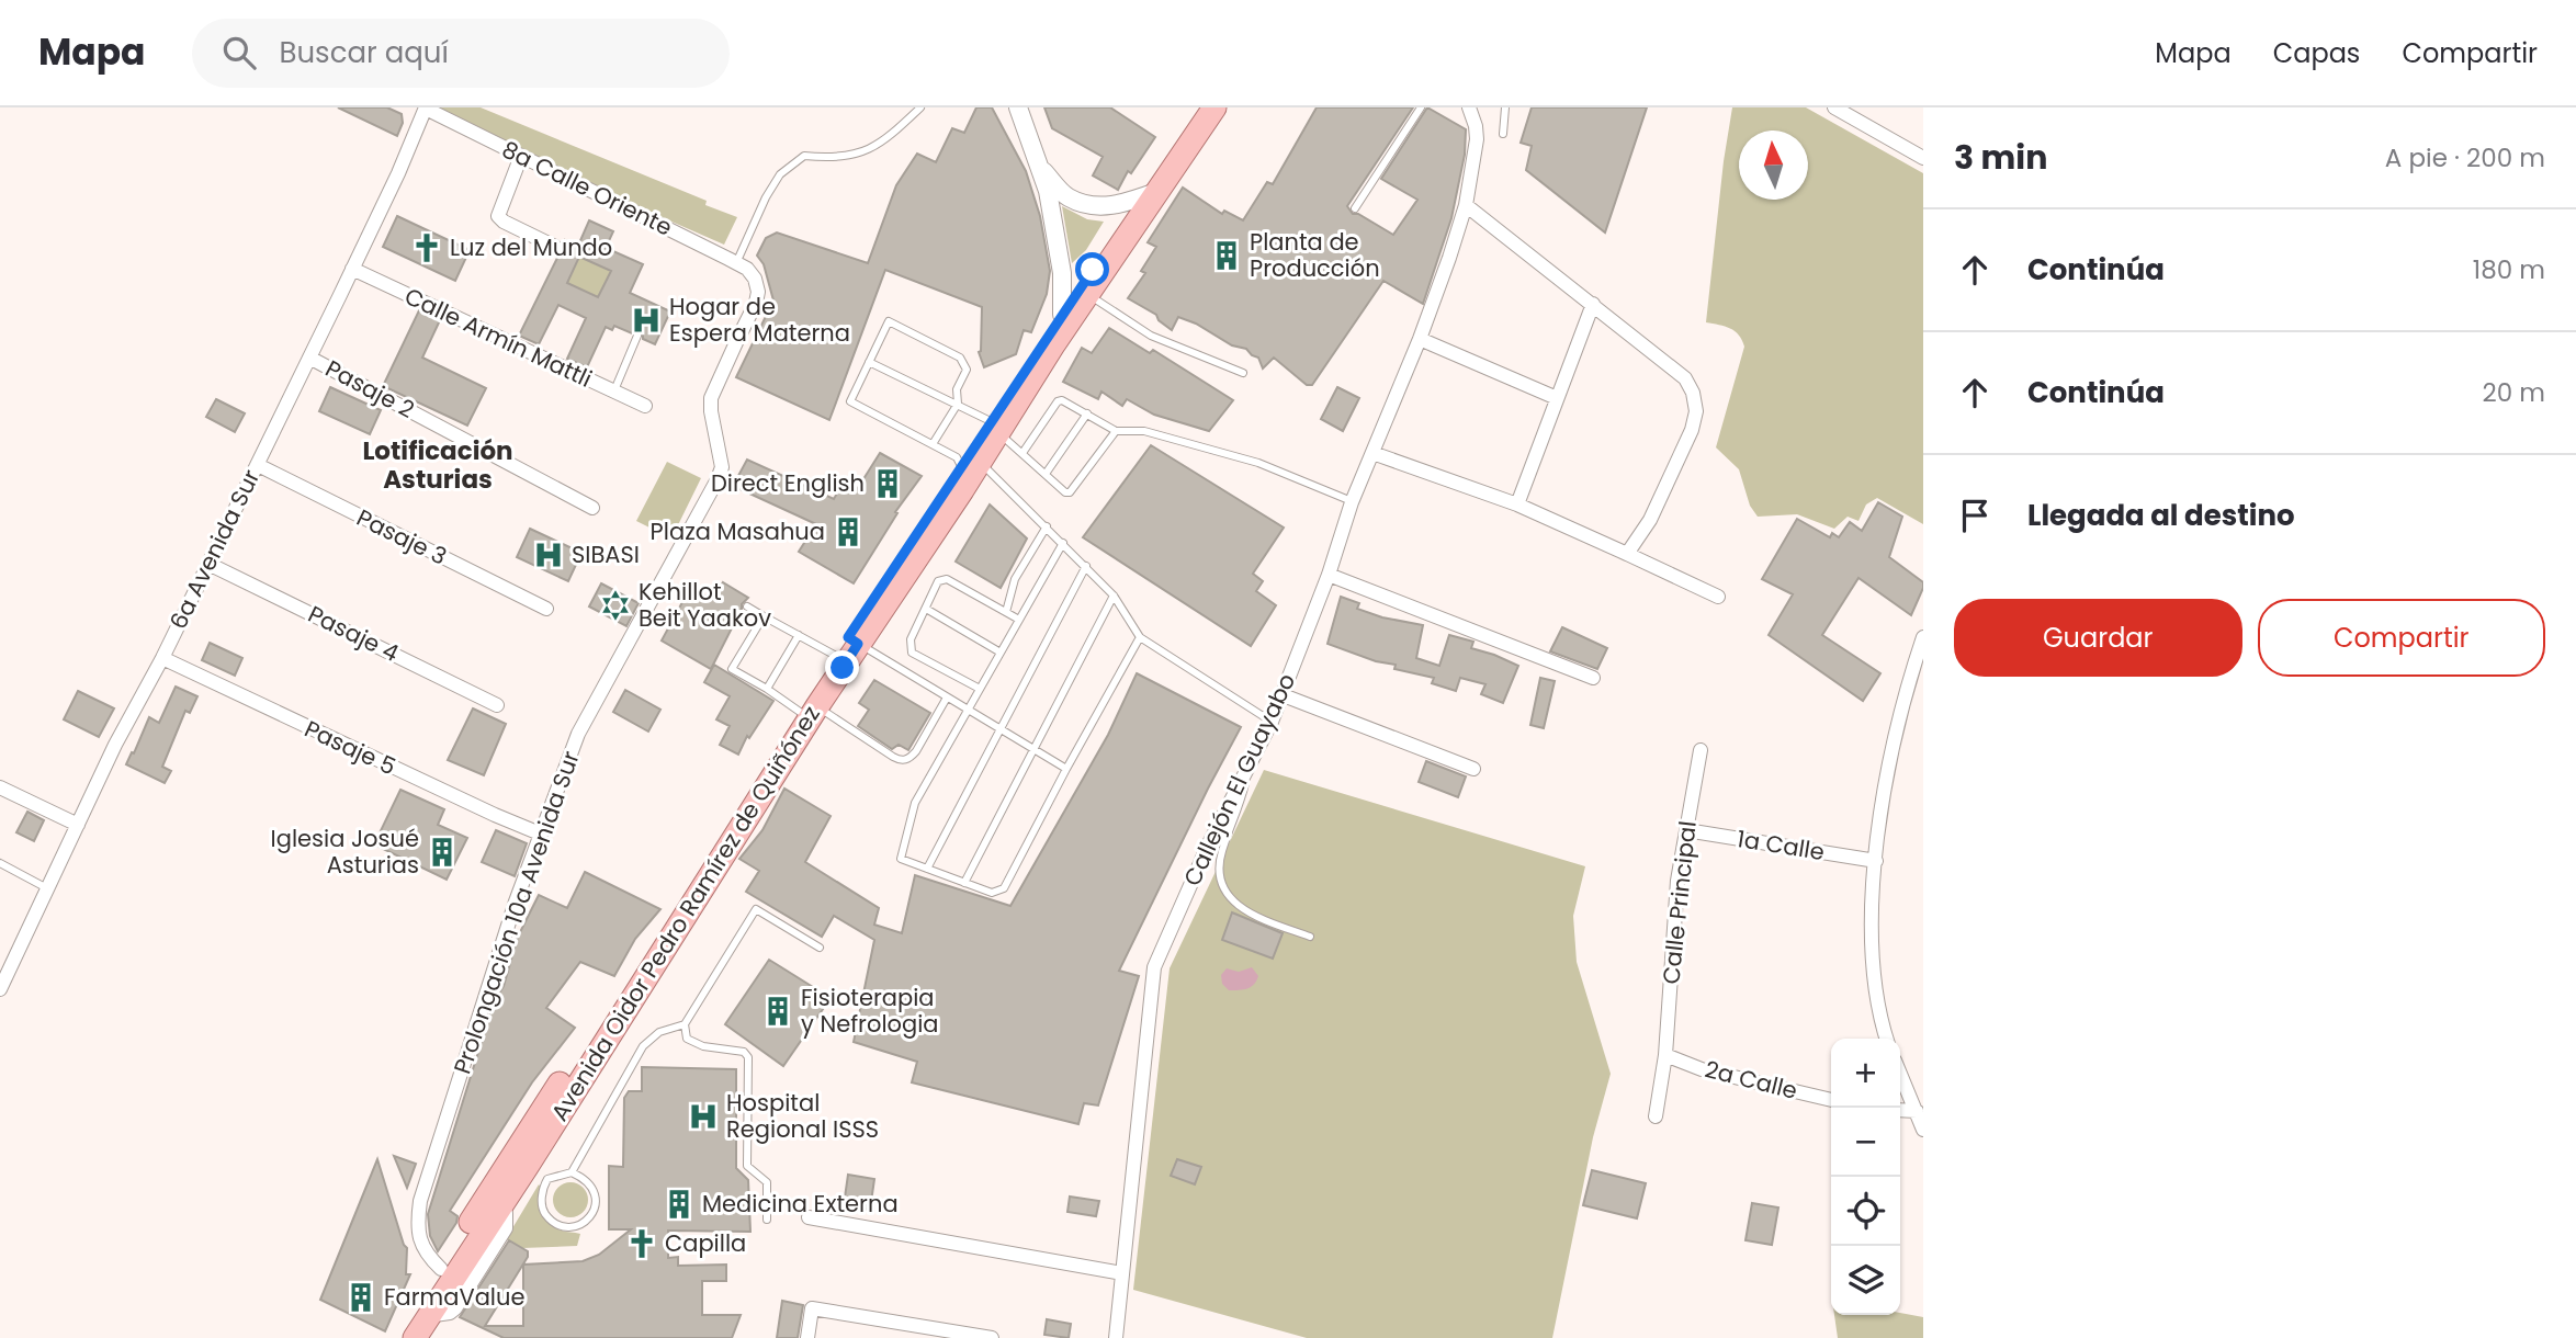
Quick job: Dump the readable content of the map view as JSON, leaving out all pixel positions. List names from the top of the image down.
{
  "streets": {
    "main road": ["Avenida Oidor Pedro Ramírez de Quiñónez"],
    "street": [
      "8a Calle Oriente",
      "Calle Armín Mattli",
      "Pasaje 2",
      "Pasaje 3",
      "6a Avenida Sur",
      "Pasaje 4",
      "Pasaje 5",
      "Callejón El Guayabo",
      "1a Calle",
      "Calle Principal",
      "Prolongación 10a Avenida Sur",
      "2a Calle"
    ]
  },
  "crossings": [
    ["8a Calle Oriente", "6a Avenida Sur"],
    ["8a Calle Oriente", "Prolongación 10a Avenida Sur"],
    ["Calle Armín Mattli", "6a Avenida Sur"],
    ["Pasaje 2", "6a Avenida Sur"],
    ["Pasaje 3", "6a Avenida Sur"],
    ["6a Avenida Sur", "Pasaje 4"],
    ["6a Avenida Sur", "Pasaje 5"],
    ["Pasaje 5", "Prolongación 10a Avenida Sur"],
    ["1a Calle", "Calle Principal"],
    ["Calle Principal", "2a Calle"],
    ["Prolongación 10a Avenida Sur", "Avenida Oidor Pedro Ramírez de Quiñónez"]
  ],
  "districts": ["Lotificación Asturias"],
  "places": {
    "church": ["Luz del Mundo", "Capilla"],
    "building": [
      "Planta de Producción",
      "Direct English",
      "Plaza Masahua",
      "Iglesia Josué Asturias",
      "Fisioterapia y Nefrologia",
      "Medicina Externa",
      "FarmaValue"
    ],
    "hospital": ["Hogar de Espera Materna", "SIBASI", "Hospital Regional ISSS"],
    "synagogue": ["Kehillot Beit Yaakov"]
  },
  "north": "top",
  "page": {
    "header": "Mapa",
    "search": "Buscar aquí",
    "nav": ["Mapa", "Capas", "Compartir"],
    "heading": ["3 min", "A pie · 200 m"],
    "list": [
      ["Continúa", "180 m"],
      ["Continúa", "20 m"],
      "Llegada al destino"
    ],
    "buttons": ["Guardar", "Compartir"],
    "map_buttons": ["+", "−"]
  }
}
